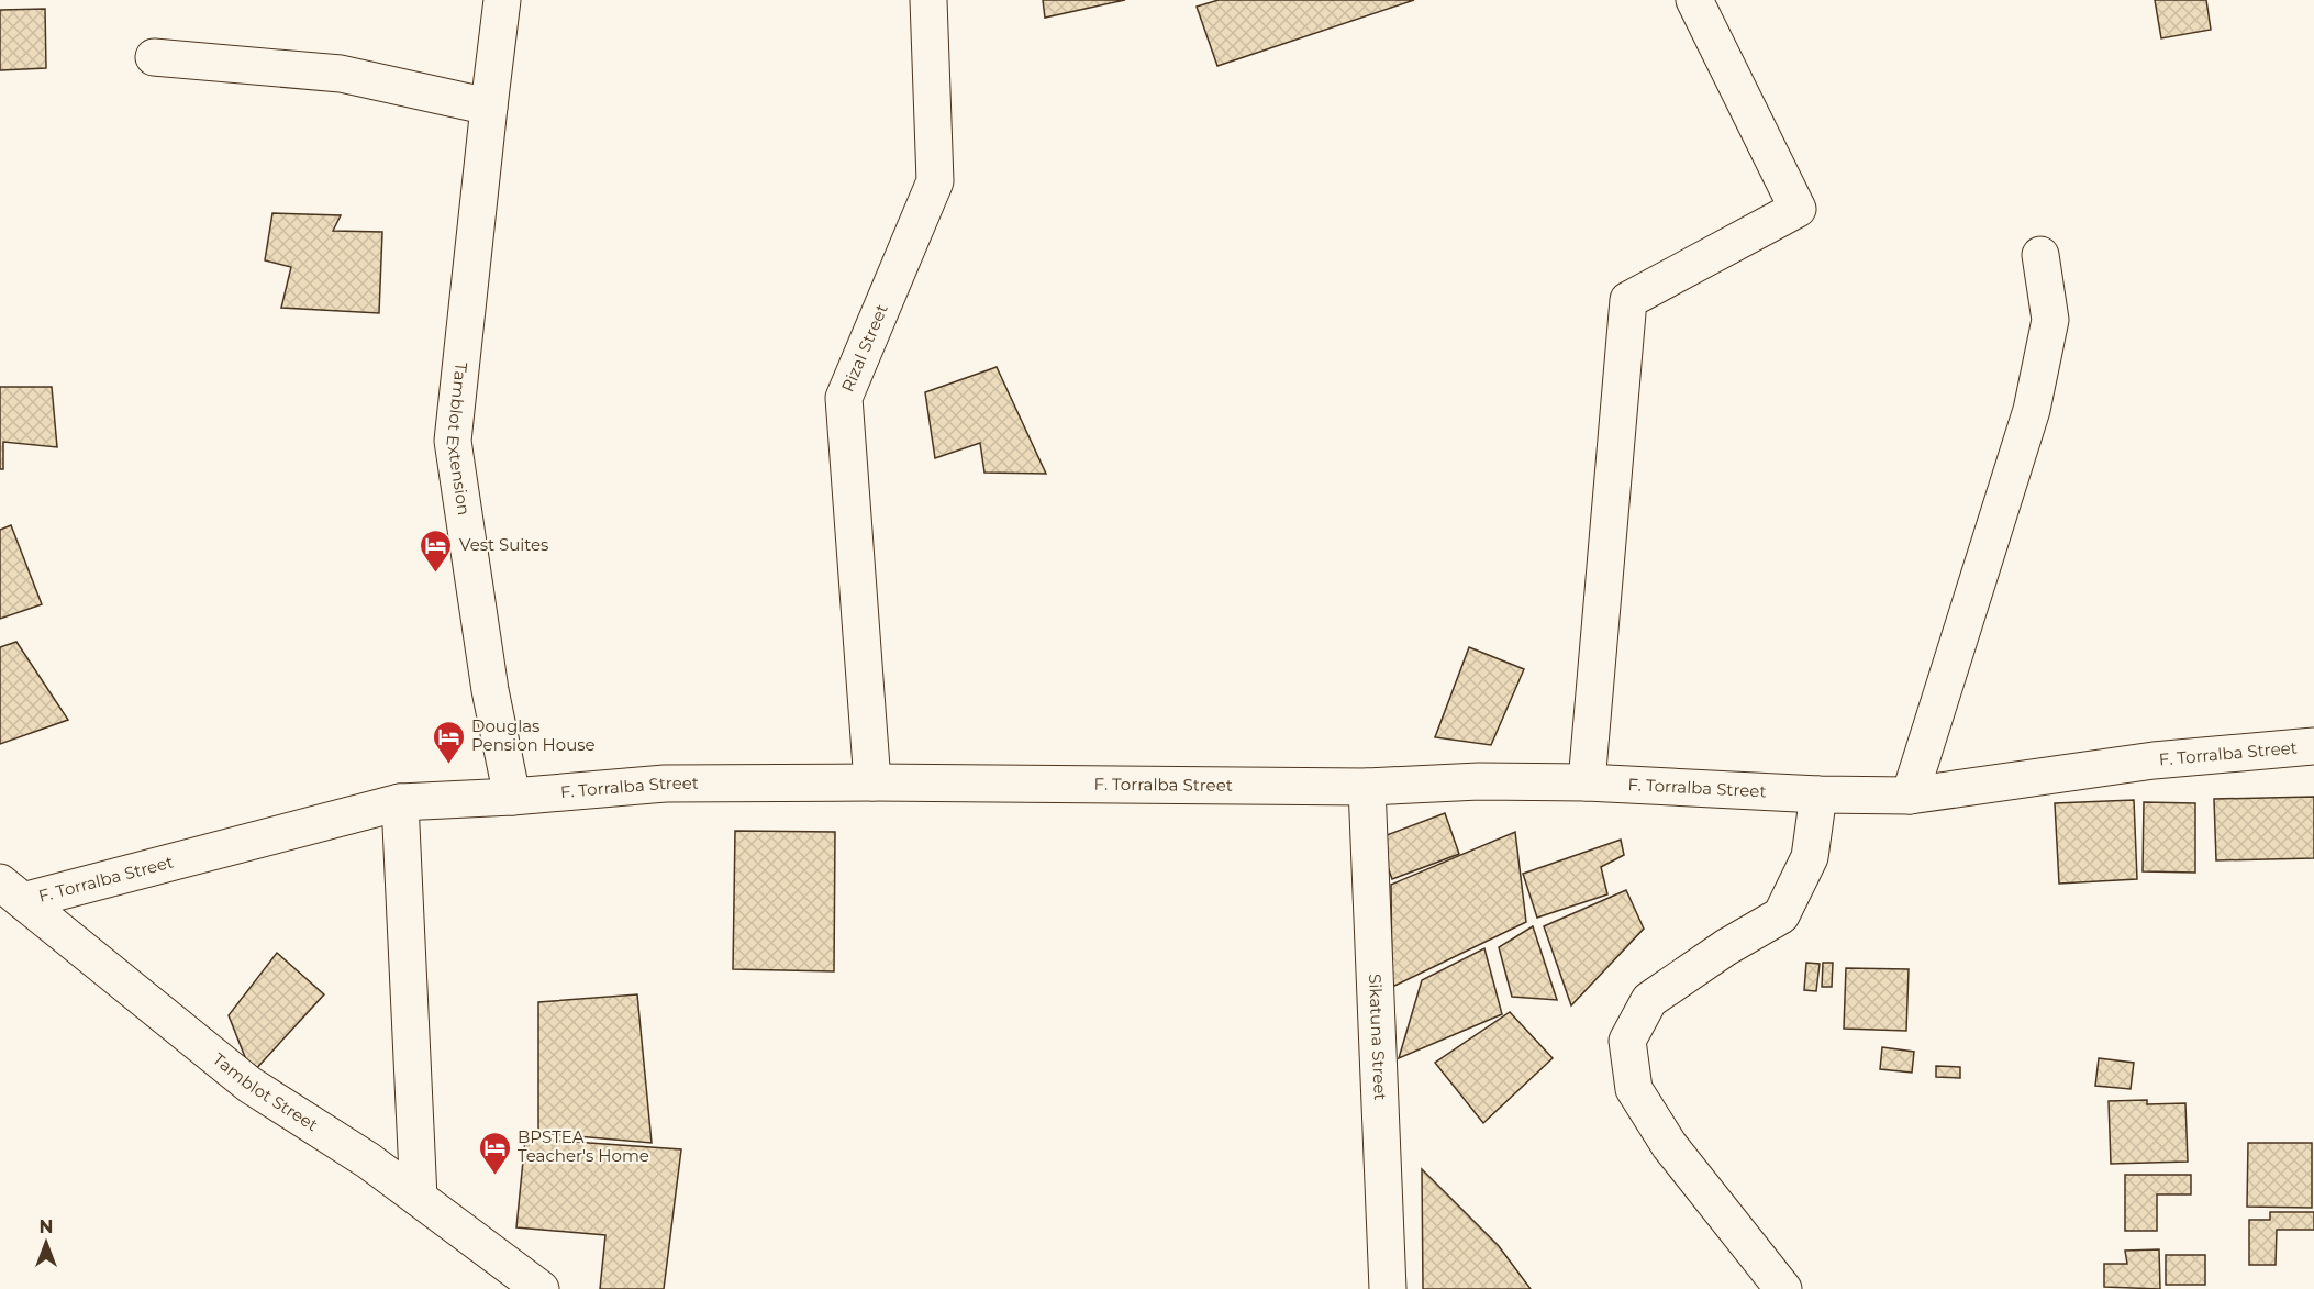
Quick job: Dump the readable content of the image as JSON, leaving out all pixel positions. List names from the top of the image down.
{
  "streets": {
    "street": [
      "Rizal Street",
      "Tamblot Extension",
      "F. Torralba Street",
      "Sikatuna Street",
      "Tamblot Street"
    ]
  },
  "crossings": [
    ["Rizal Street", "F. Torralba Street"],
    ["Tamblot Extension", "F. Torralba Street"],
    ["F. Torralba Street", "Sikatuna Street"],
    ["F. Torralba Street", "Tamblot Street"]
  ],
  "places": {
    "hotel": ["Vest Suites", "Douglas Pension House", "BPSTEA Teacher's Home"]
  },
  "north": "top"
}
